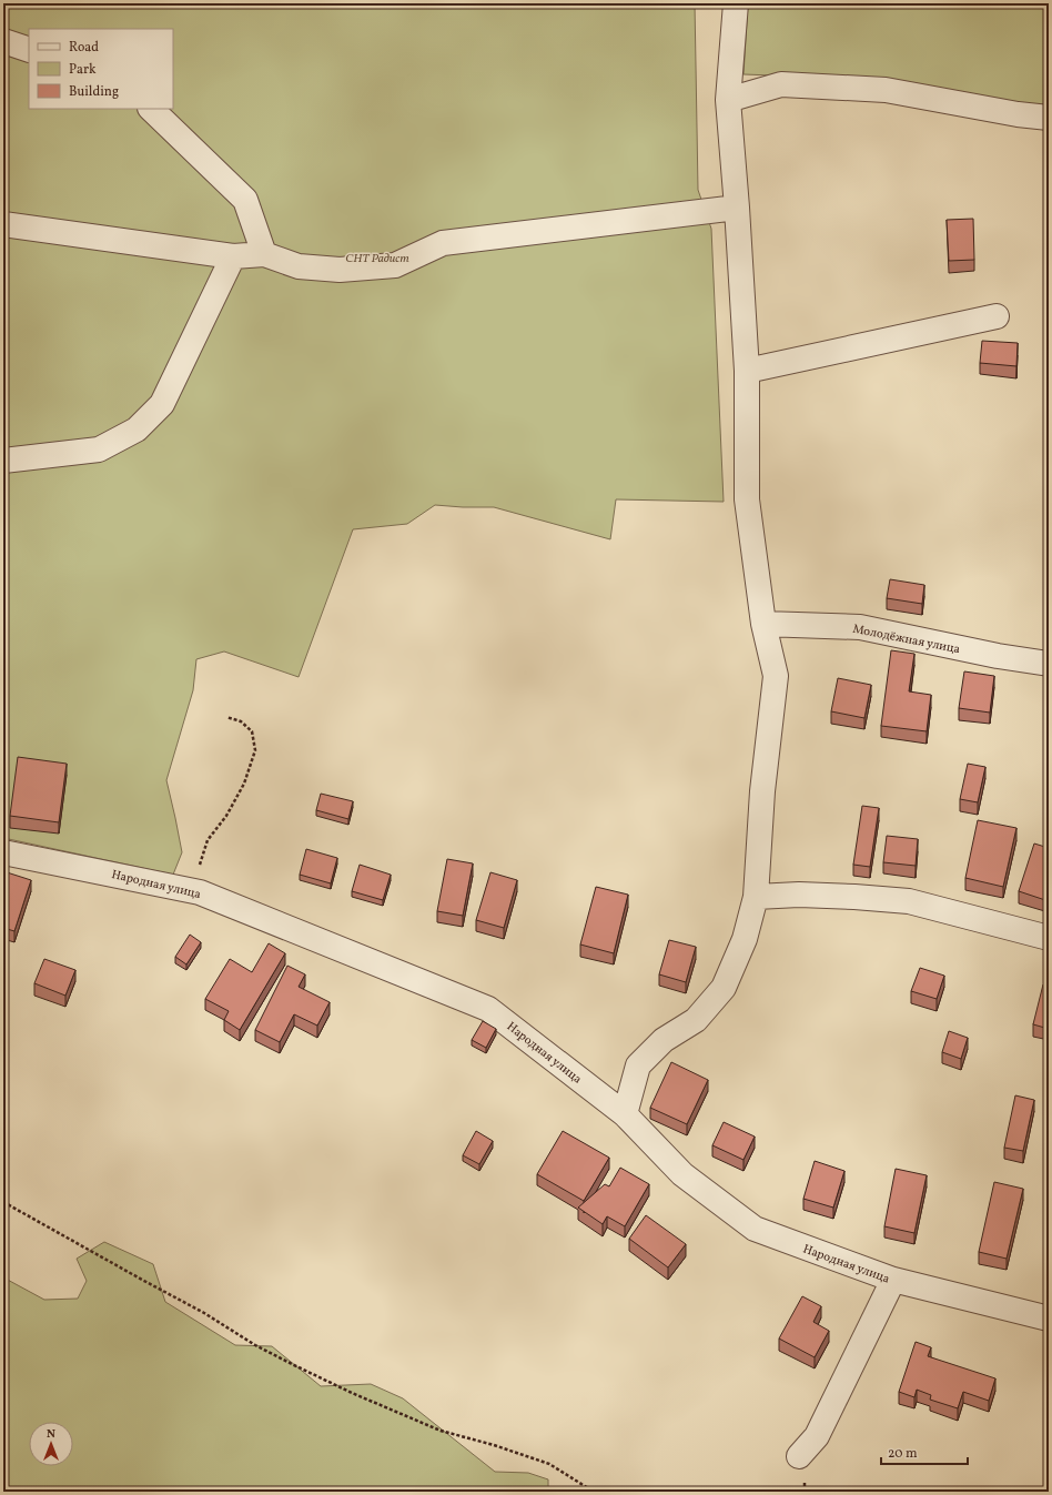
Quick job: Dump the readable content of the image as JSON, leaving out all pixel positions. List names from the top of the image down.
{
  "streets": {
    "street": ["Молодёжная улица", "Народная улица"]
  },
  "parks": ["СНТ Радист"],
  "legend": ["Road", "Park", "Building"],
  "scale_bar": "20 m",
  "north": "top"
}
